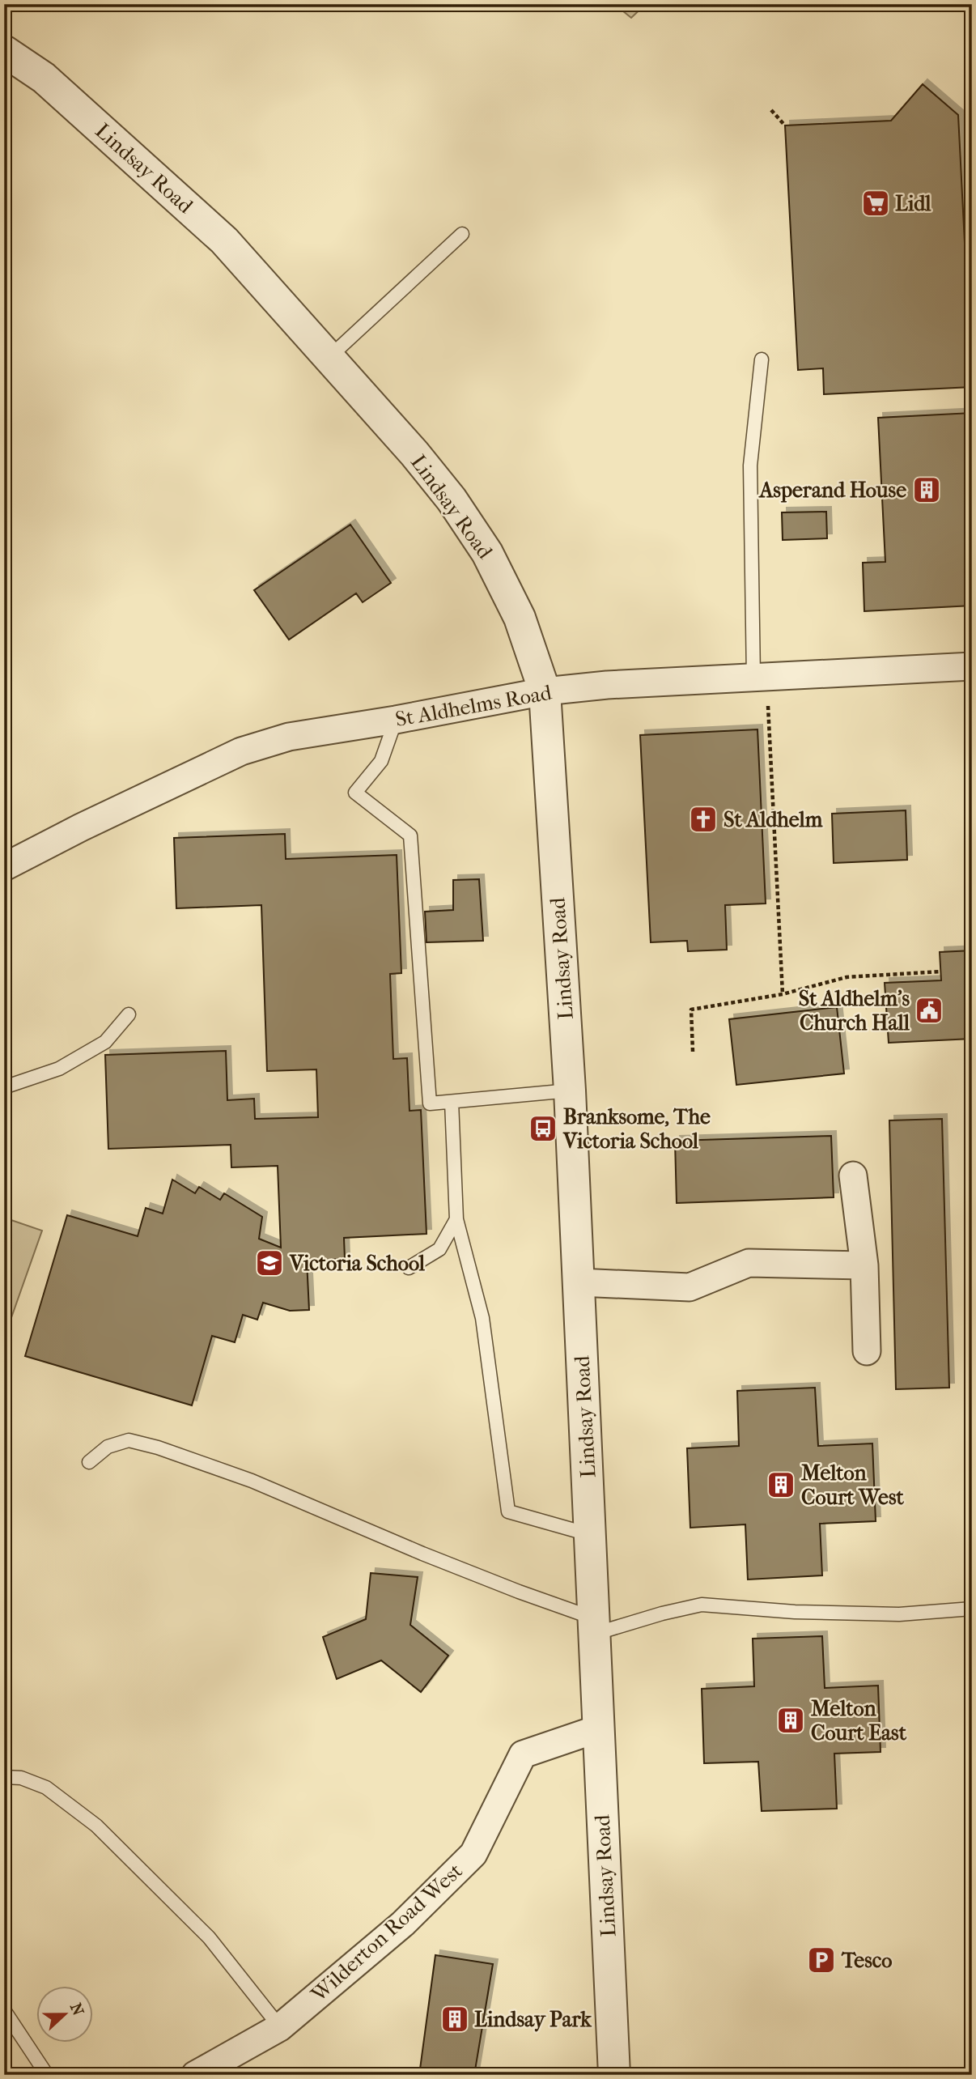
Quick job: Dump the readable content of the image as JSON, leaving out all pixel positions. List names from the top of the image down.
{
  "streets": {
    "street": ["Lindsay Road", "St Aldhelms Road", "Wilderton Road West"]
  },
  "crossings": [
    ["Lindsay Road", "St Aldhelms Road"],
    ["Lindsay Road", "Wilderton Road West"]
  ],
  "places": {
    "supermarket": ["Lidl"],
    "building": [
      "Asperand House",
      "Melton Court West",
      "Melton Court East",
      "Lindsay Park"
    ],
    "church": ["St Aldhelm"],
    "public building": ["St Aldhelm's Church Hall"],
    "bus stop": ["Branksome, The Victoria School"],
    "school or university": ["Victoria School"],
    "parking": ["Tesco"]
  },
  "north": "right"
}
